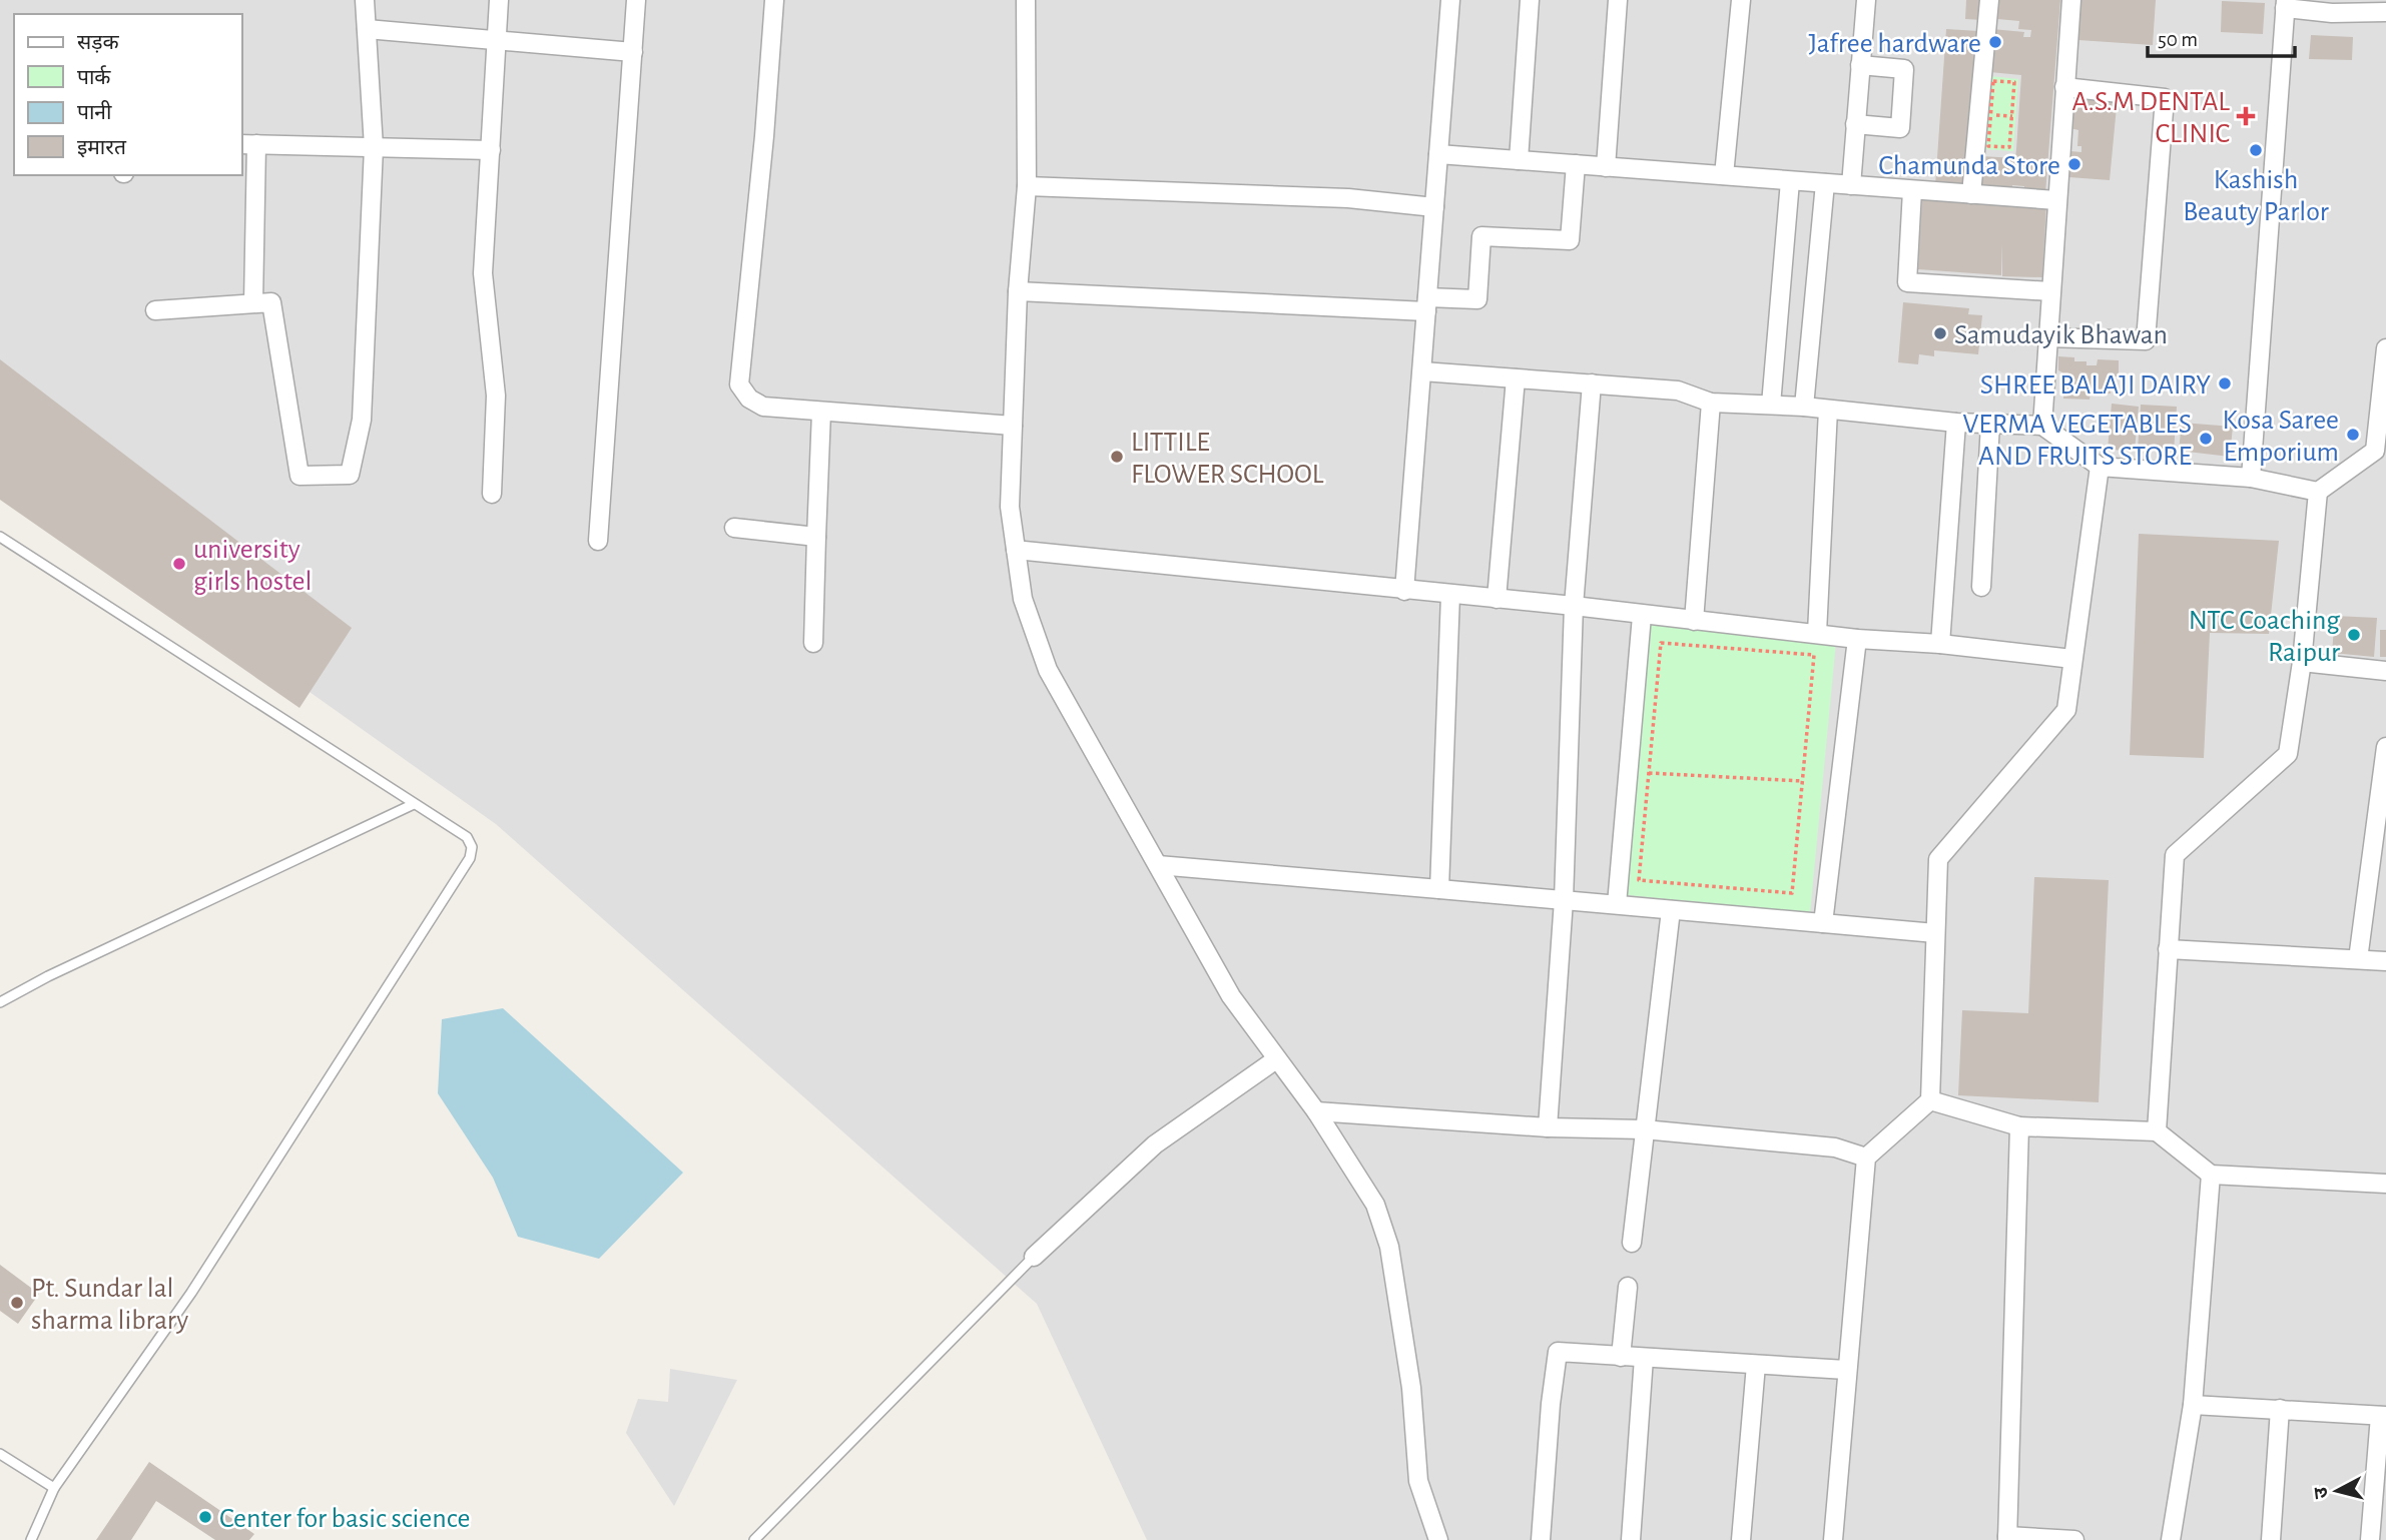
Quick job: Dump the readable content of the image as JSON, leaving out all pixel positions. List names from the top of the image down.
{
  "places": {
    "other": [
      "Jafree hardware",
      "Kashish Beauty Parlor",
      "Chamunda Store",
      "Samudayik Bhawan",
      "SHREE BALAJI DAIRY",
      "Kosa Saree Emporium",
      "VERMA VEGETABLES AND FRUITS STORE",
      "LITTILE FLOWER SCHOOL",
      "university girls hostel",
      "NTC Coaching Raipur",
      "Pt. Sundar lal sharma library",
      "Center for basic science"
    ],
    "health": ["A.S.M DENTAL CLINIC"]
  },
  "legend": [
    "सड़क",
    "पार्क",
    "पानी",
    "इमारत"
  ],
  "scale_bar": "50 m",
  "north": "left"
}
